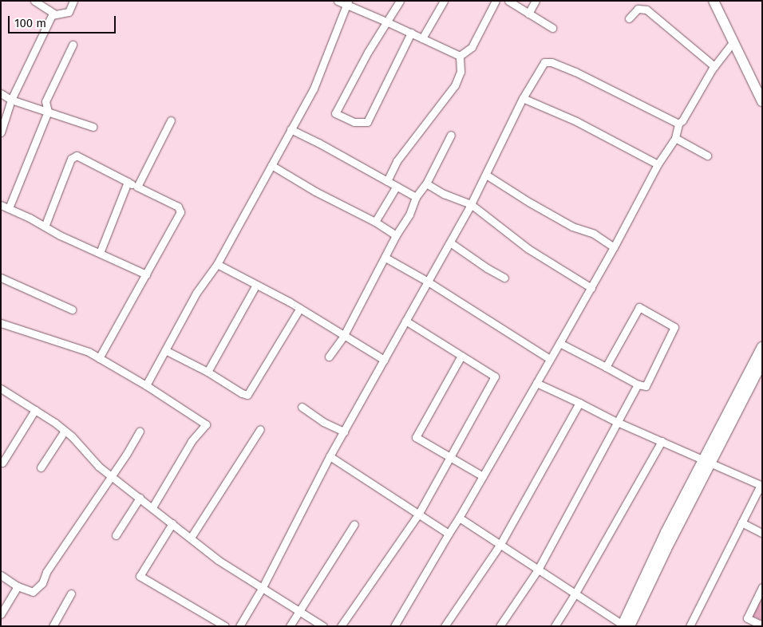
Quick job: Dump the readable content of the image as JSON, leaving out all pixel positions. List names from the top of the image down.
{
  "scale_bar": "100 m"
}
